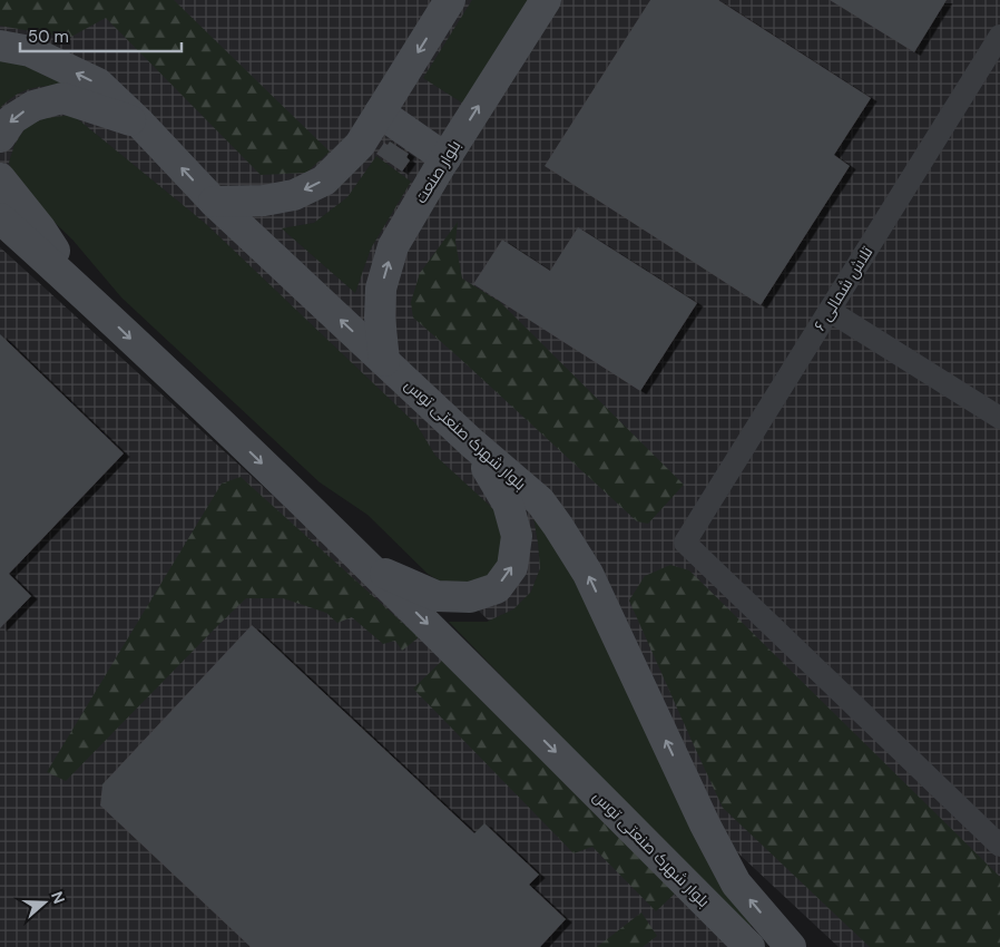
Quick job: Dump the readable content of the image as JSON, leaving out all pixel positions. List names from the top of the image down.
{
  "streets": {
    "main road": ["بلوار صنعت", "بلوار شهرک صنعتی توس"],
    "street": ["تلاش شمالی ۶"]
  },
  "crossings": [
    ["بلوار صنعت", "بلوار شهرک صنعتی توس"]
  ],
  "scale_bar": "50 m",
  "north": "right"
}
